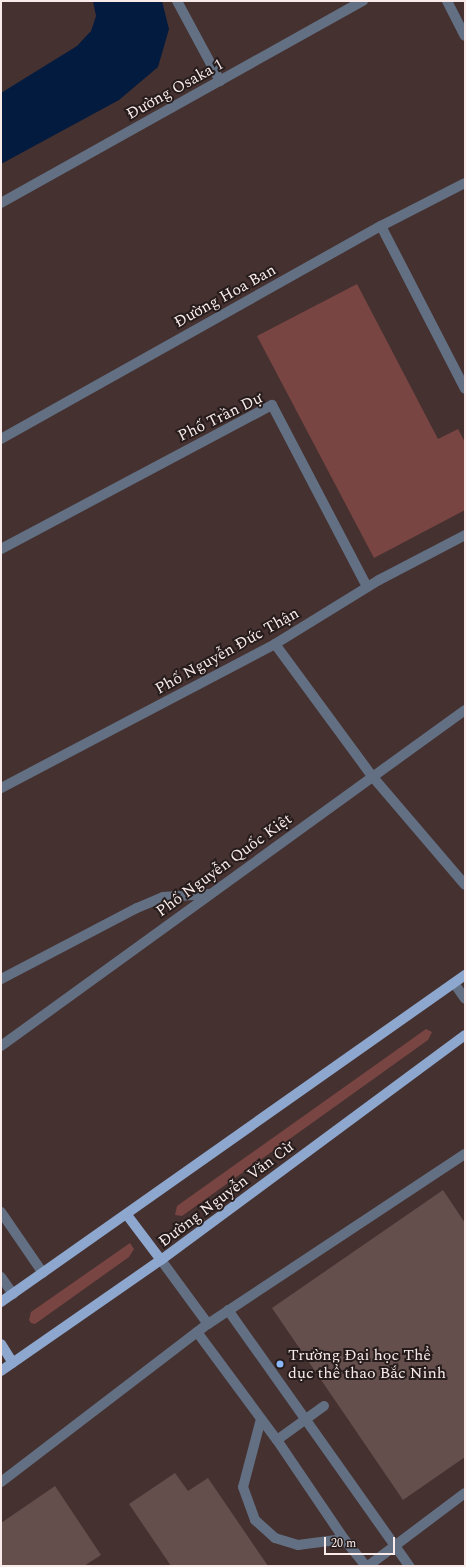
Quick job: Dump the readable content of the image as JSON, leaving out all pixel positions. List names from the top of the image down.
{
  "streets": {
    "main road": ["Đường Nguyễn Văn Cừ"],
    "street": [
      "Đường Osaka 1",
      "Đường Hoa Ban",
      "Phố Trần Dự",
      "Phố Nguyễn Đức Thận",
      "Phố Nguyễn Quốc Kiệt"
    ]
  },
  "crossings": [
    ["Phố Trần Dự", "Phố Nguyễn Đức Thận"]
  ],
  "places": ["Trường Đại học Thể dục thể thao Bắc Ninh"],
  "scale_bar": "20 m"
}
